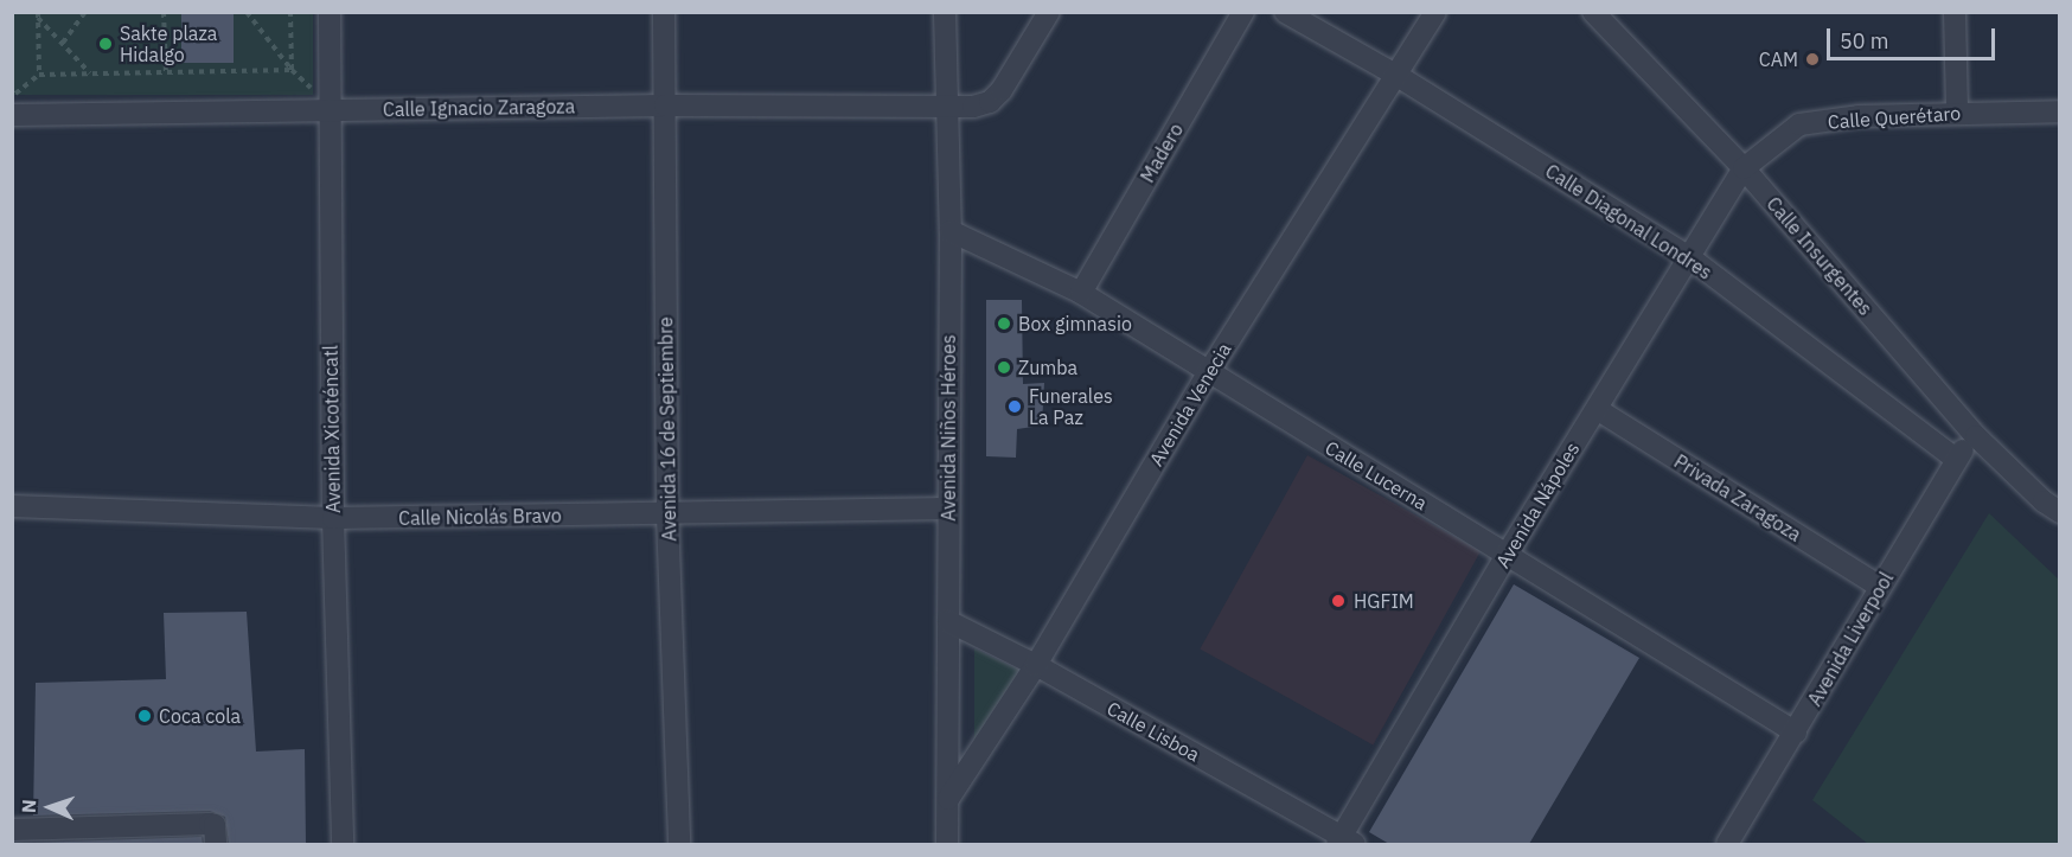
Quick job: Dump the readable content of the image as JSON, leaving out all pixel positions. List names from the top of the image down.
{
  "streets": {
    "street": [
      "Calle Ignacio Zaragoza",
      "Calle Querétaro",
      "Madero",
      "Calle Diagonal Londres",
      "Calle Insurgentes",
      "Avenida Venecia",
      "Avenida Niños Héroes",
      "Avenida Xicoténcatl",
      "Avenida 16 de Septiembre",
      "Calle Lucerna",
      "Privada Zaragoza",
      "Avenida Nápoles",
      "Calle Nicolás Bravo",
      "Avenida Liverpool",
      "Calle Lisboa"
    ]
  },
  "crossings": [
    ["Calle Ignacio Zaragoza", "Avenida Niños Héroes"],
    ["Calle Ignacio Zaragoza", "Avenida Xicoténcatl"],
    ["Calle Ignacio Zaragoza", "Avenida 16 de Septiembre"],
    ["Calle Querétaro", "Calle Insurgentes"],
    ["Calle Querétaro", "Avenida Nápoles"],
    ["Madero", "Calle Lucerna"],
    ["Calle Diagonal Londres", "Avenida Venecia"],
    ["Calle Diagonal Londres", "Avenida Nápoles"],
    ["Calle Diagonal Londres", "Avenida Liverpool"],
    ["Calle Insurgentes", "Avenida Nápoles"],
    ["Calle Insurgentes", "Avenida Liverpool"],
    ["Avenida Venecia", "Avenida Niños Héroes"],
    ["Avenida Venecia", "Calle Lucerna"],
    ["Avenida Venecia", "Calle Lisboa"],
    ["Avenida Niños Héroes", "Calle Lucerna"],
    ["Avenida Niños Héroes", "Calle Nicolás Bravo"],
    ["Avenida Niños Héroes", "Calle Lisboa"],
    ["Avenida Xicoténcatl", "Calle Nicolás Bravo"],
    ["Avenida 16 de Septiembre", "Calle Nicolás Bravo"],
    ["Calle Lucerna", "Avenida Nápoles"],
    ["Calle Lucerna", "Avenida Liverpool"],
    ["Privada Zaragoza", "Avenida Nápoles"],
    ["Privada Zaragoza", "Avenida Liverpool"],
    ["Avenida Nápoles", "Calle Lisboa"]
  ],
  "places": [
    "Sakte plaza Hidalgo",
    "CAM",
    "Box gimnasio",
    "Zumba",
    "Funerales La Paz",
    "HGFIM",
    "Coca cola"
  ],
  "scale_bar": "50 m",
  "north": "left"
}
